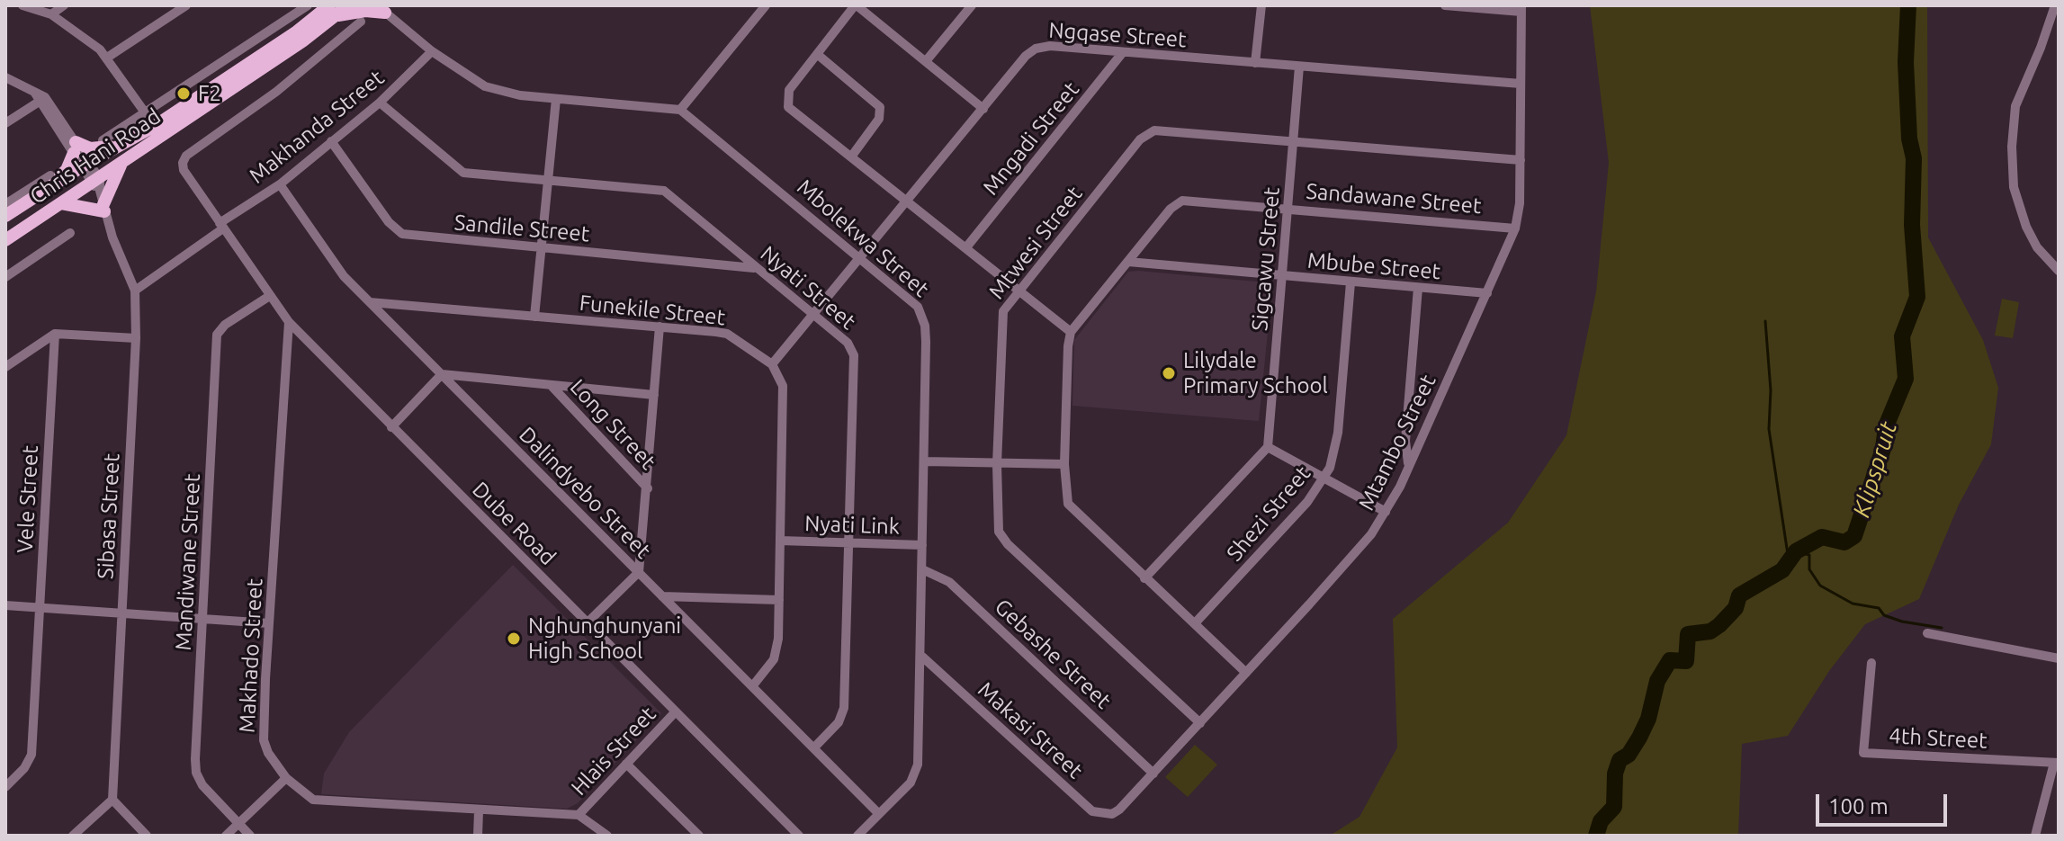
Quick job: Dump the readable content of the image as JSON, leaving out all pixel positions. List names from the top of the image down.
{
  "streets": {
    "main road": ["Chris Hani Road"],
    "street": [
      "Ngqase Street",
      "Makhanda Street",
      "Mngadi Street",
      "Sandawane Street",
      "Sandile Street",
      "Mbolekwa Street",
      "Mtwesi Street",
      "Sigcawu Street",
      "Mbube Street",
      "Nyati Street",
      "Funekile Street",
      "Long Street",
      "Mtambo Street",
      "Dalindyebo Street",
      "Vele Street",
      "Shezi Street",
      "Sibasa Street",
      "Dube Road",
      "Nyati Link",
      "Mandiwane Street",
      "Gebashe Street",
      "Makhado Street",
      "Makasi Street",
      "4th Street",
      "Hlais Street"
    ]
  },
  "crossings": [
    ["Ngqase Street", "Mngadi Street"],
    ["Ngqase Street", "Mbolekwa Street"],
    ["Ngqase Street", "Sigcawu Street"],
    ["Ngqase Street", "Nyati Street"],
    ["Ngqase Street", "Funekile Street"],
    ["Ngqase Street", "Mtambo Street"],
    ["Makhanda Street", "Sandile Street"],
    ["Makhanda Street", "Nyati Street"],
    ["Makhanda Street", "Dalindyebo Street"],
    ["Makhanda Street", "Sibasa Street"],
    ["Makhanda Street", "Dube Road"],
    ["Chris Hani Road", "Sibasa Street"],
    ["Sandawane Street", "Sigcawu Street"],
    ["Sandawane Street", "Mbube Street"],
    ["Sandawane Street", "Mtambo Street"],
    ["Sandile Street", "Nyati Street"],
    ["Mbolekwa Street", "Dalindyebo Street"],
    ["Mbolekwa Street", "Nyati Link"],
    ["Mbolekwa Street", "Gebashe Street"],
    ["Mbolekwa Street", "Makasi Street"],
    ["Mtwesi Street", "Sigcawu Street"],
    ["Mtwesi Street", "Mtambo Street"],
    ["Sigcawu Street", "Mbube Street"],
    ["Mbube Street", "Mtambo Street"],
    ["Mbube Street", "Shezi Street"],
    ["Nyati Street", "Dalindyebo Street"],
    ["Nyati Street", "Nyati Link"],
    ["Funekile Street", "Long Street"],
    ["Funekile Street", "Dalindyebo Street"],
    ["Long Street", "Dalindyebo Street"],
    ["Mtambo Street", "Gebashe Street"],
    ["Mtambo Street", "Makasi Street"],
    ["Dube Road", "Mandiwane Street"],
    ["Dube Road", "Makhado Street"],
    ["Dube Road", "Hlais Street"],
    ["Makhado Street", "Hlais Street"]
  ],
  "water": ["Klipspruit"],
  "places": ["F2", "Lilydale Primary School", "Nghunghunyani High School"],
  "scale_bar": "100 m"
}
